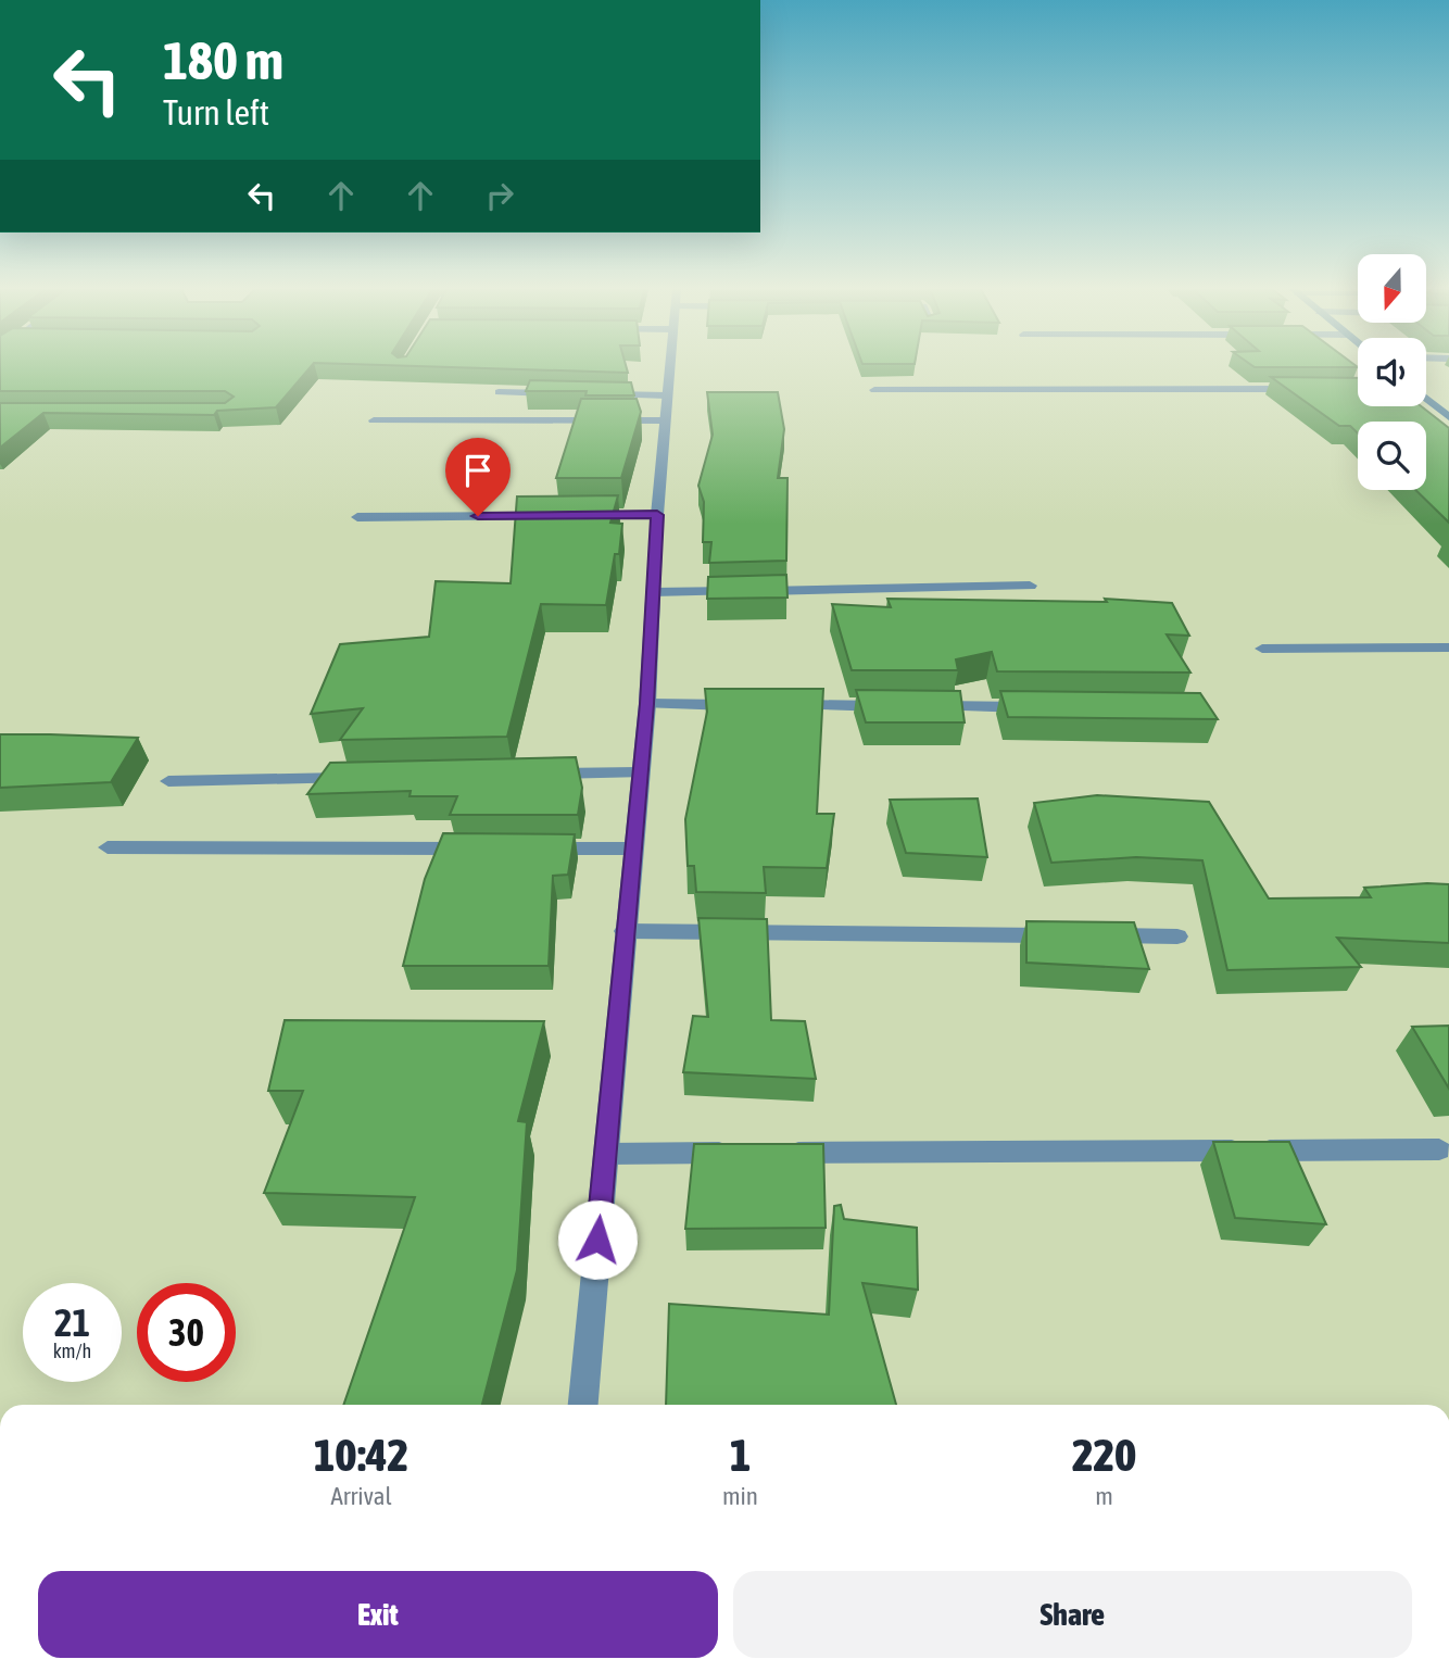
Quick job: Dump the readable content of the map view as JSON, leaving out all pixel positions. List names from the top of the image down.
{
  "north": "bottom",
  "page": {
    "turn": ["180 m", "Turn left"],
    "speed": "21 km/h",
    "limit": "30",
    "eta": [
      "10:42",
      "Arrival",
      "1",
      "min",
      "220",
      "m"
    ],
    "buttons": ["Exit", "Share"]
  }
}
